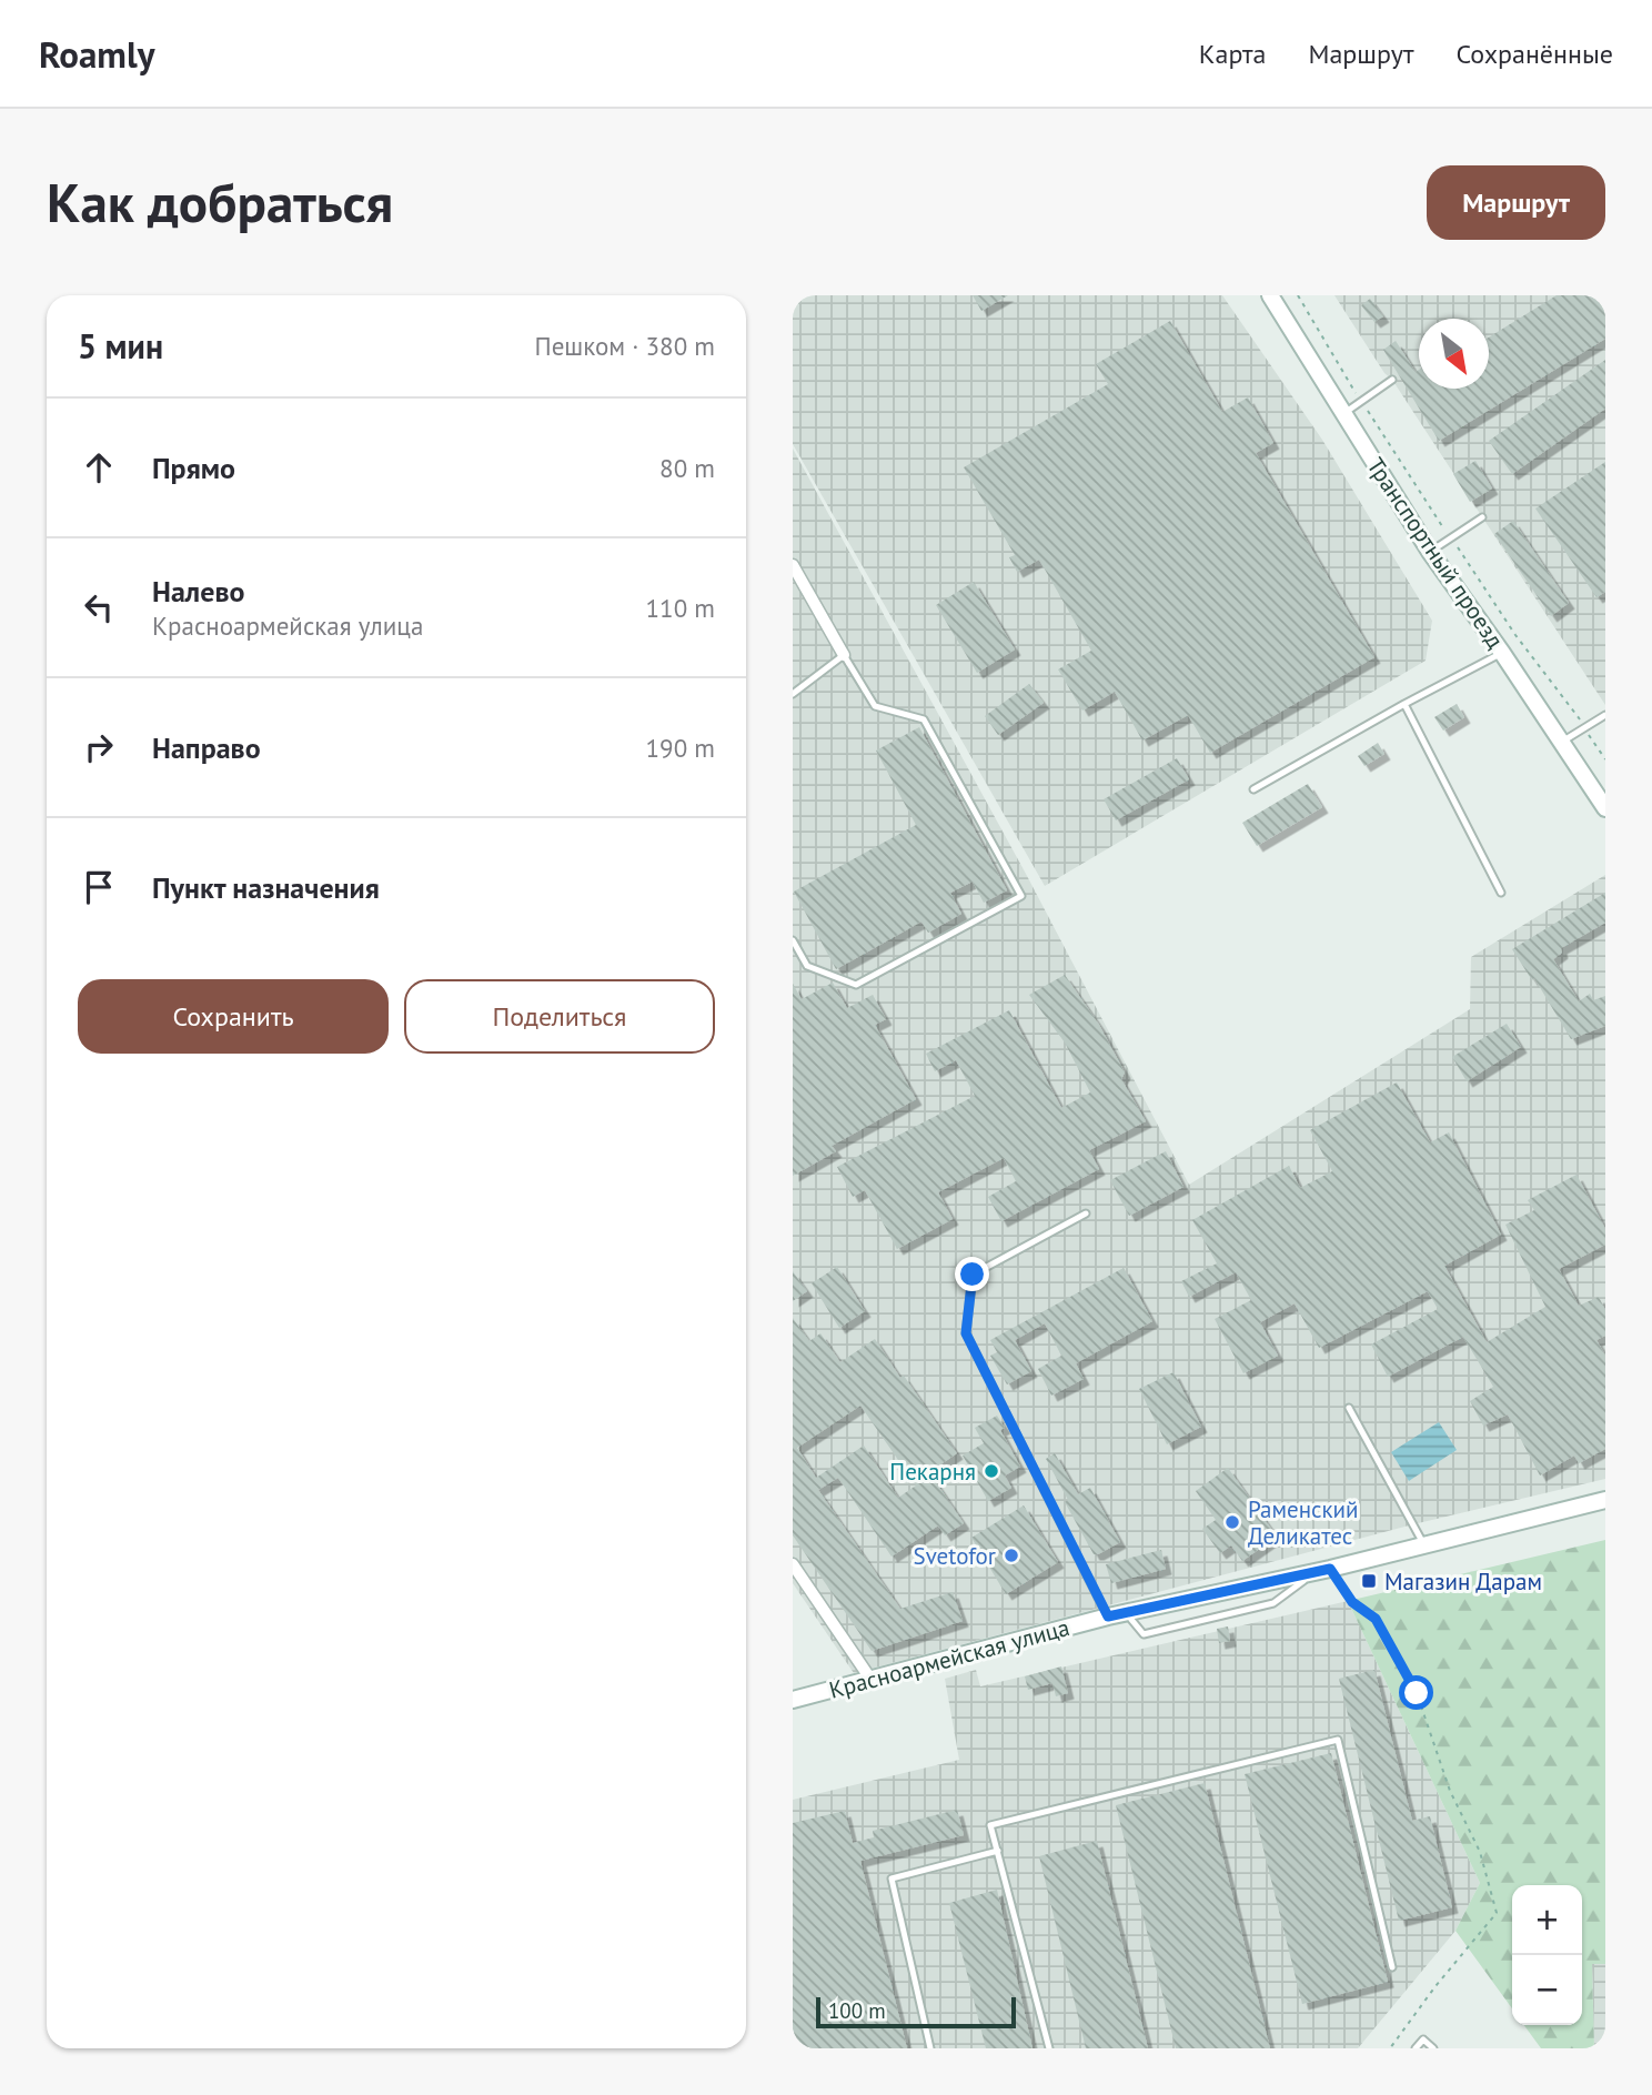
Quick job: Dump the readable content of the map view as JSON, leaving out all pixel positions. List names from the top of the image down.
{
  "streets": {
    "street": ["Транспортный проезд", "Красноармейская улица"]
  },
  "places": {
    "other": ["Пекарня", "Раменский Деликатес", "Svetofor"],
    "transit": ["Магазин Дарам"]
  },
  "scale_bar": "100 m",
  "north": "bottom right",
  "page": {
    "header": "Roamly",
    "nav": ["Карта", "Маршрут", "Сохранённые"],
    "buttons": [
      "Маршрут",
      ["Сохранить", "Поделиться"]
    ],
    "title": "Как добраться",
    "heading": ["5 мин", "Пешком · 380 m"],
    "list": [
      ["Прямо", "80 m"],
      ["Налево", "Красноармейская улица", "110 m"],
      ["Направо", "190 m"],
      "Пункт назначения"
    ],
    "map_buttons": ["+", "−"],
    "scale": "100 m"
  }
}
